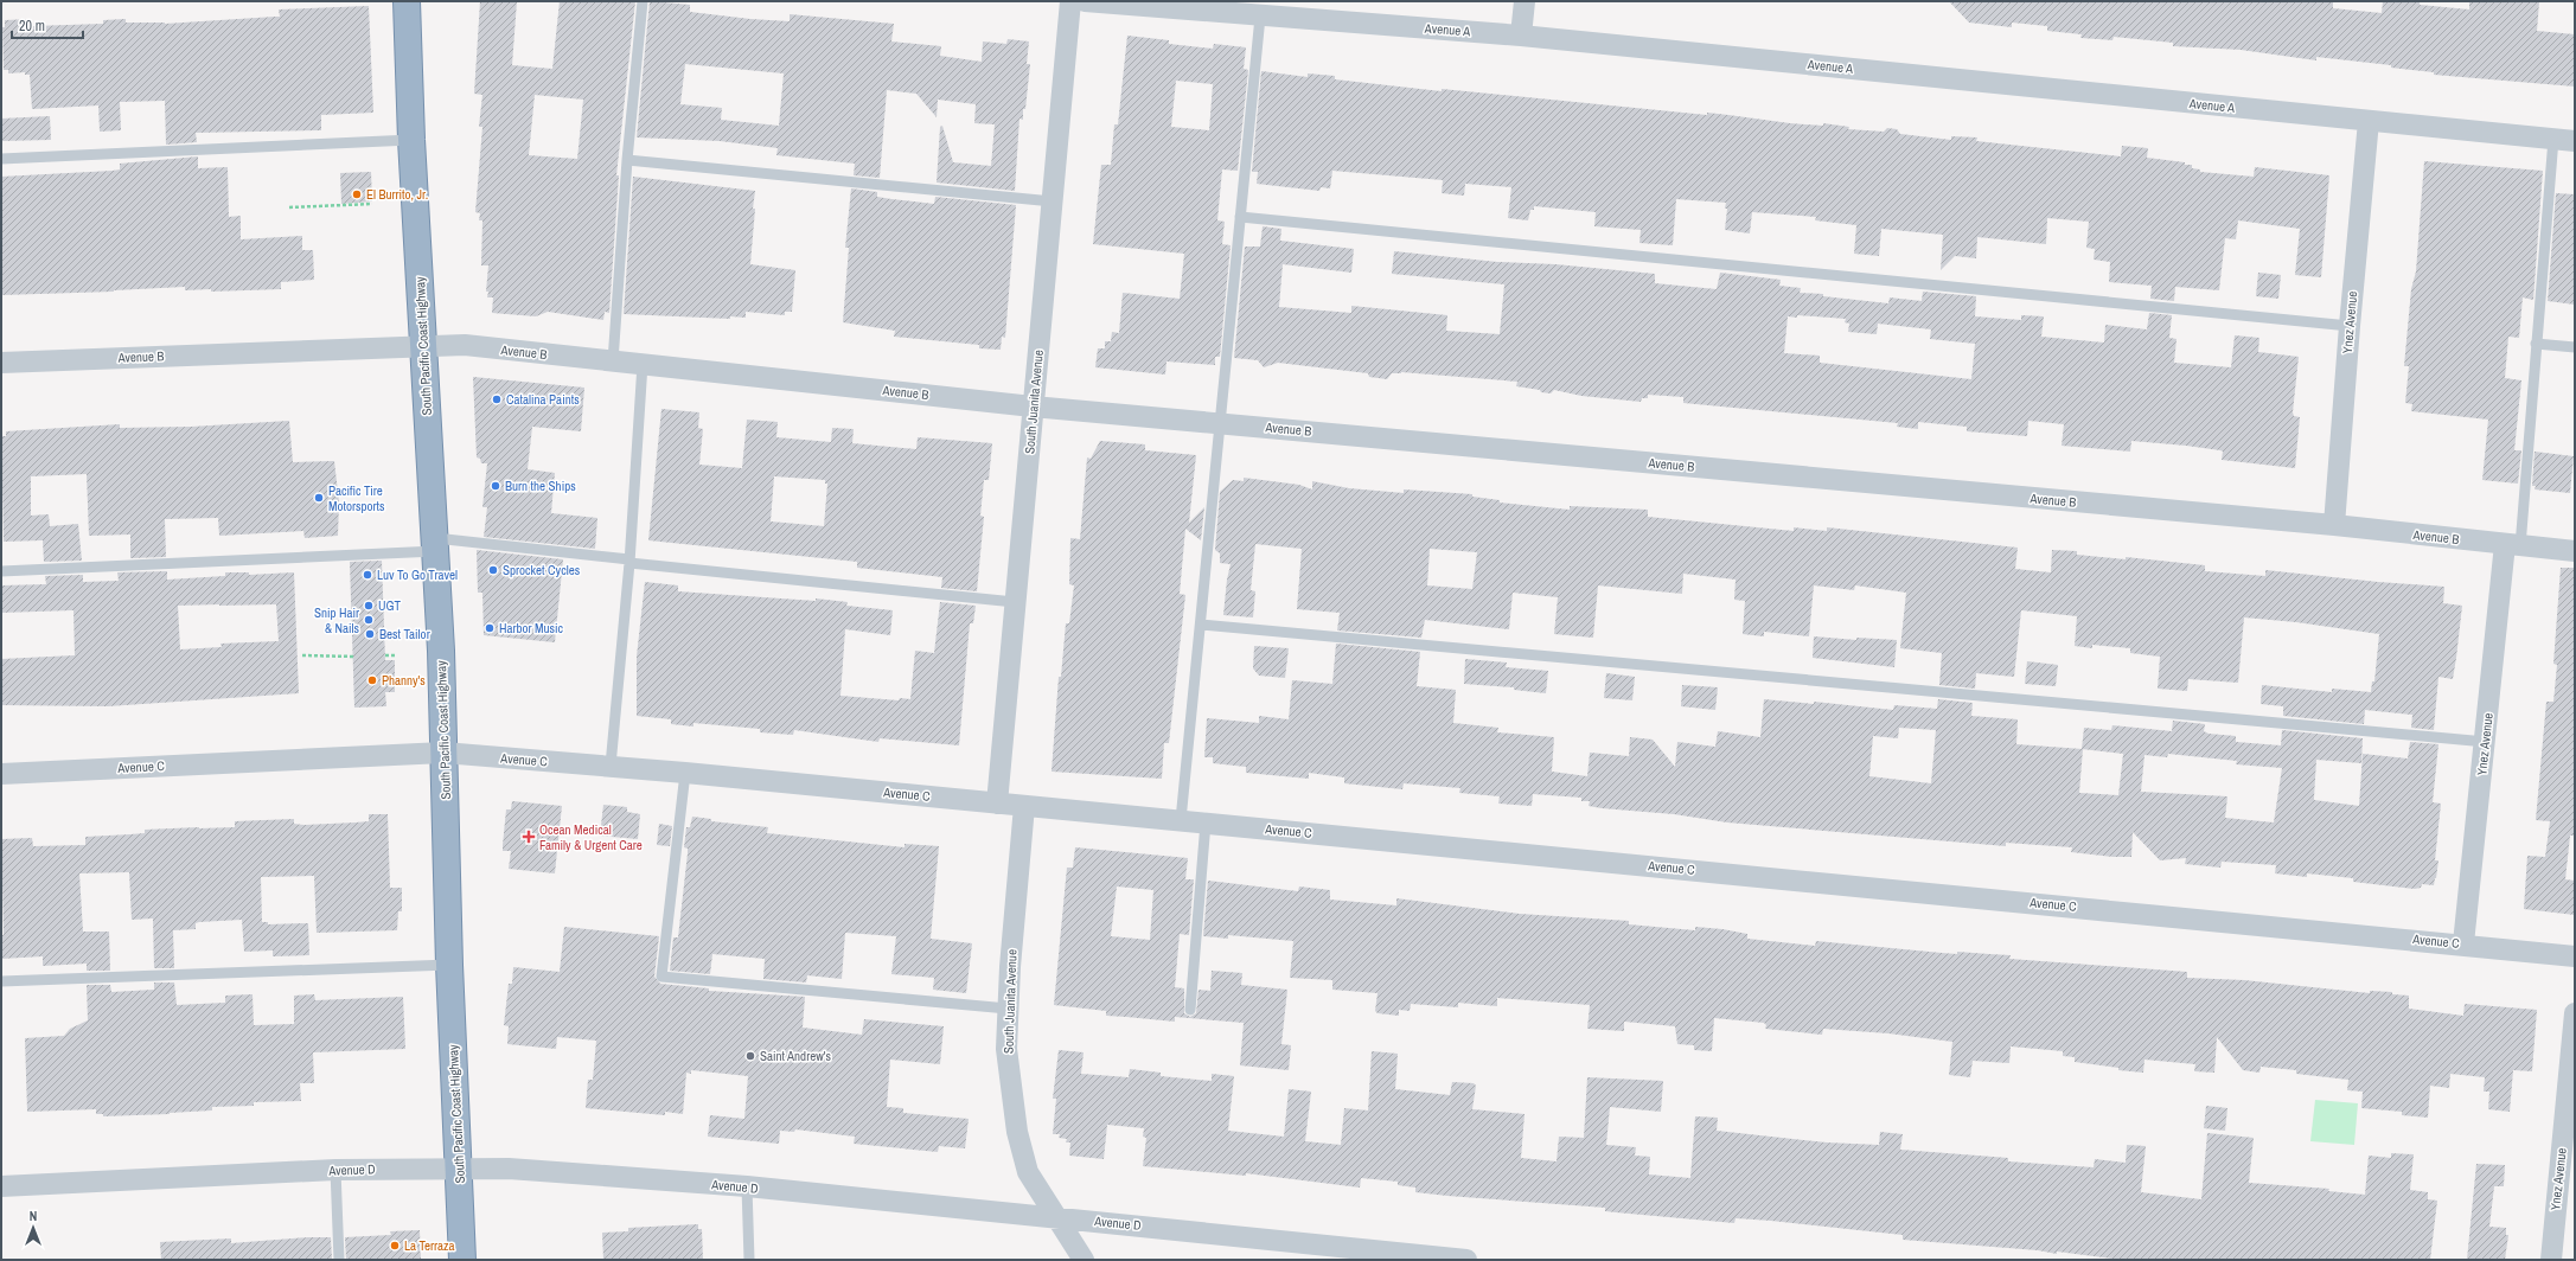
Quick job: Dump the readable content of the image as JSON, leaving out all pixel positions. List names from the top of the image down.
{
  "streets": {
    "highway": ["South Pacific Coast Highway"],
    "street": [
      "Avenue A",
      "Ynez Avenue",
      "Avenue B",
      "South Juanita Avenue",
      "Avenue C",
      "Avenue D"
    ]
  },
  "crossings": [
    ["Avenue A", "Ynez Avenue"],
    ["Ynez Avenue", "Avenue B"],
    ["Ynez Avenue", "Avenue C"],
    ["South Pacific Coast Highway", "Avenue B"],
    ["South Pacific Coast Highway", "Avenue C"],
    ["South Pacific Coast Highway", "Avenue D"],
    ["Avenue B", "South Juanita Avenue"],
    ["South Juanita Avenue", "Avenue C"],
    ["South Juanita Avenue", "Avenue D"]
  ],
  "places": {
    "other": [
      "El Burrito, Jr.",
      "Catalina Paints",
      "Burn the Ships",
      "Pacific Tire Motorsports",
      "Sprocket Cycles",
      "Luv To Go Travel",
      "UGT",
      "Snip Hair & Nails",
      "Harbor Music",
      "Best Tailor",
      "Phanny's",
      "Saint Andrew's",
      "La Terraza"
    ],
    "health": ["Ocean Medical Family & Urgent Care"]
  },
  "scale_bar": "20 m",
  "north": "top"
}
